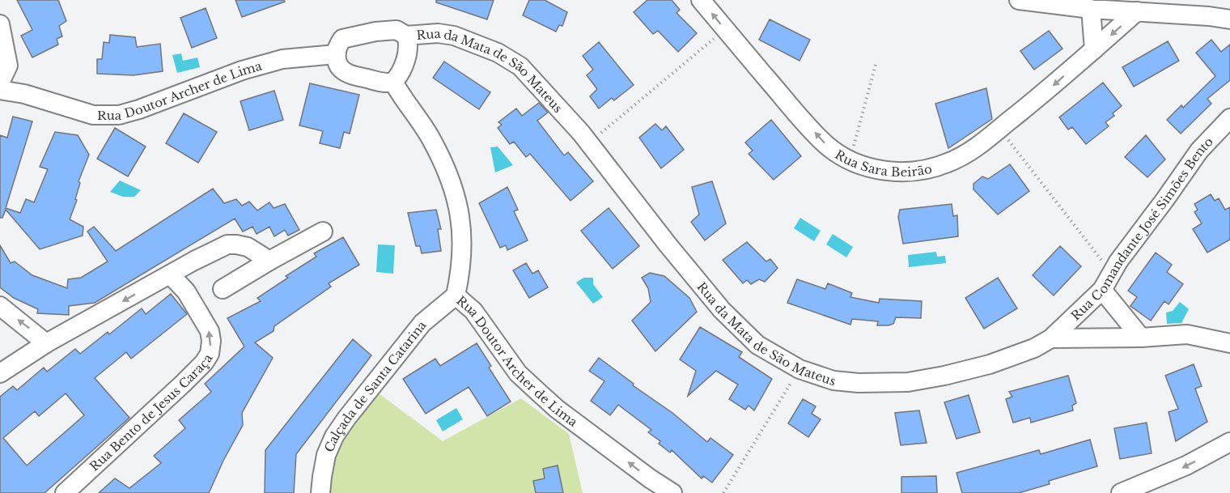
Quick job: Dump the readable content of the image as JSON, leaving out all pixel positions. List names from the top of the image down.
{
  "streets": {
    "street": [
      "Rua da Mata de São Mateus",
      "Rua Doutor Archer de Lima",
      "Rua Sara Beirão",
      "Rua Comandante José Simões Bento",
      "Calçada de Santa Catarina",
      "Rua Bento de Jesus Caraça"
    ]
  },
  "crossings": [
    ["Rua da Mata de São Mateus", "Rua Doutor Archer de Lima"],
    ["Rua da Mata de São Mateus", "Rua Comandante José Simões Bento"],
    ["Rua Doutor Archer de Lima", "Calçada de Santa Catarina"]
  ],
  "one_way": ["Rua Bento de Jesus Caraça"]
}
